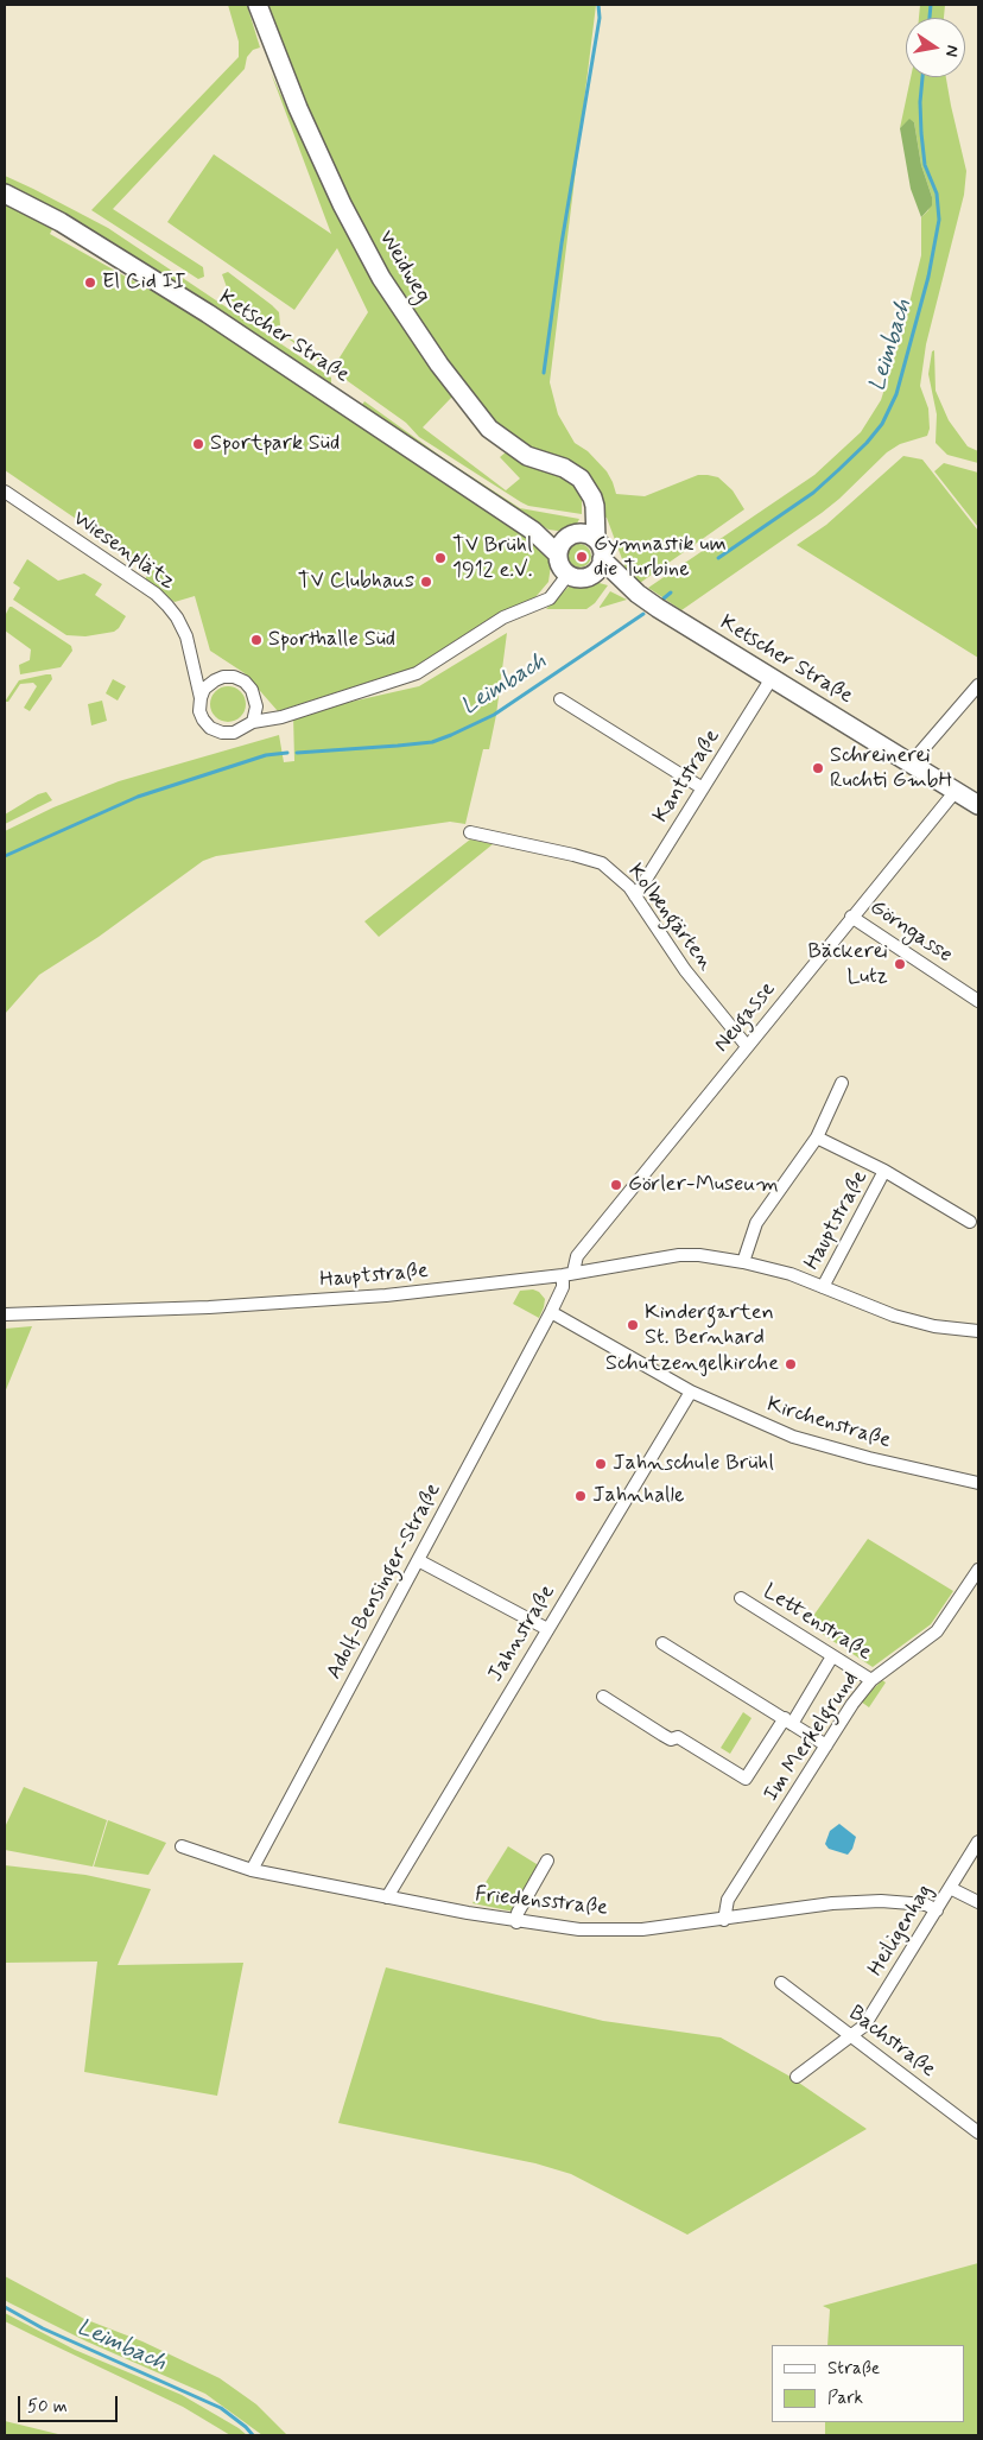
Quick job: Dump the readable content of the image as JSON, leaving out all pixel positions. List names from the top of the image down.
{
  "streets": {
    "main road": ["Weidweg", "Ketscher Straße"],
    "street": [
      "Wiesenplätz",
      "Kantstraße",
      "Kolbengärten",
      "Görngasse",
      "Neugasse",
      "Hauptstraße",
      "Kirchenstraße",
      "Adolf-Bensinger-Straße",
      "Lettenstraße",
      "Jahnstraße",
      "Im Merkelgrund",
      "Friedensstraße",
      "Heiligenhag",
      "Bachstraße"
    ]
  },
  "crossings": [
    ["Weidweg", "Ketscher Straße"],
    ["Weidweg", "Wiesenplätz"],
    ["Ketscher Straße", "Wiesenplätz"],
    ["Ketscher Straße", "Kantstraße"],
    ["Ketscher Straße", "Neugasse"],
    ["Kantstraße", "Kolbengärten"],
    ["Kolbengärten", "Neugasse"],
    ["Görngasse", "Neugasse"],
    ["Neugasse", "Hauptstraße"],
    ["Neugasse", "Kirchenstraße"],
    ["Neugasse", "Adolf-Bensinger-Straße"],
    ["Kirchenstraße", "Adolf-Bensinger-Straße"],
    ["Kirchenstraße", "Jahnstraße"],
    ["Adolf-Bensinger-Straße", "Friedensstraße"],
    ["Lettenstraße", "Im Merkelgrund"],
    ["Jahnstraße", "Friedensstraße"],
    ["Im Merkelgrund", "Friedensstraße"],
    ["Friedensstraße", "Heiligenhag"],
    ["Heiligenhag", "Bachstraße"]
  ],
  "water": ["Leimbach"],
  "places": [
    "El Cid II",
    "Sportpark Süd",
    "Gymnastik um die Turbine",
    "TV Brühl 1912 e.V.",
    "TV Clubhaus",
    "Sporthalle Süd",
    "Schreinerei Ruchti GmbH",
    "Bäckerei Lutz",
    "Görler-Museum",
    "Kindergarten St. Bernhard",
    "Schutzengelkirche",
    "Jahnschule Brühl",
    "Jahnhalle"
  ],
  "legend": ["Straße", "Park"],
  "scale_bar": "50 m",
  "north": "right"
}
